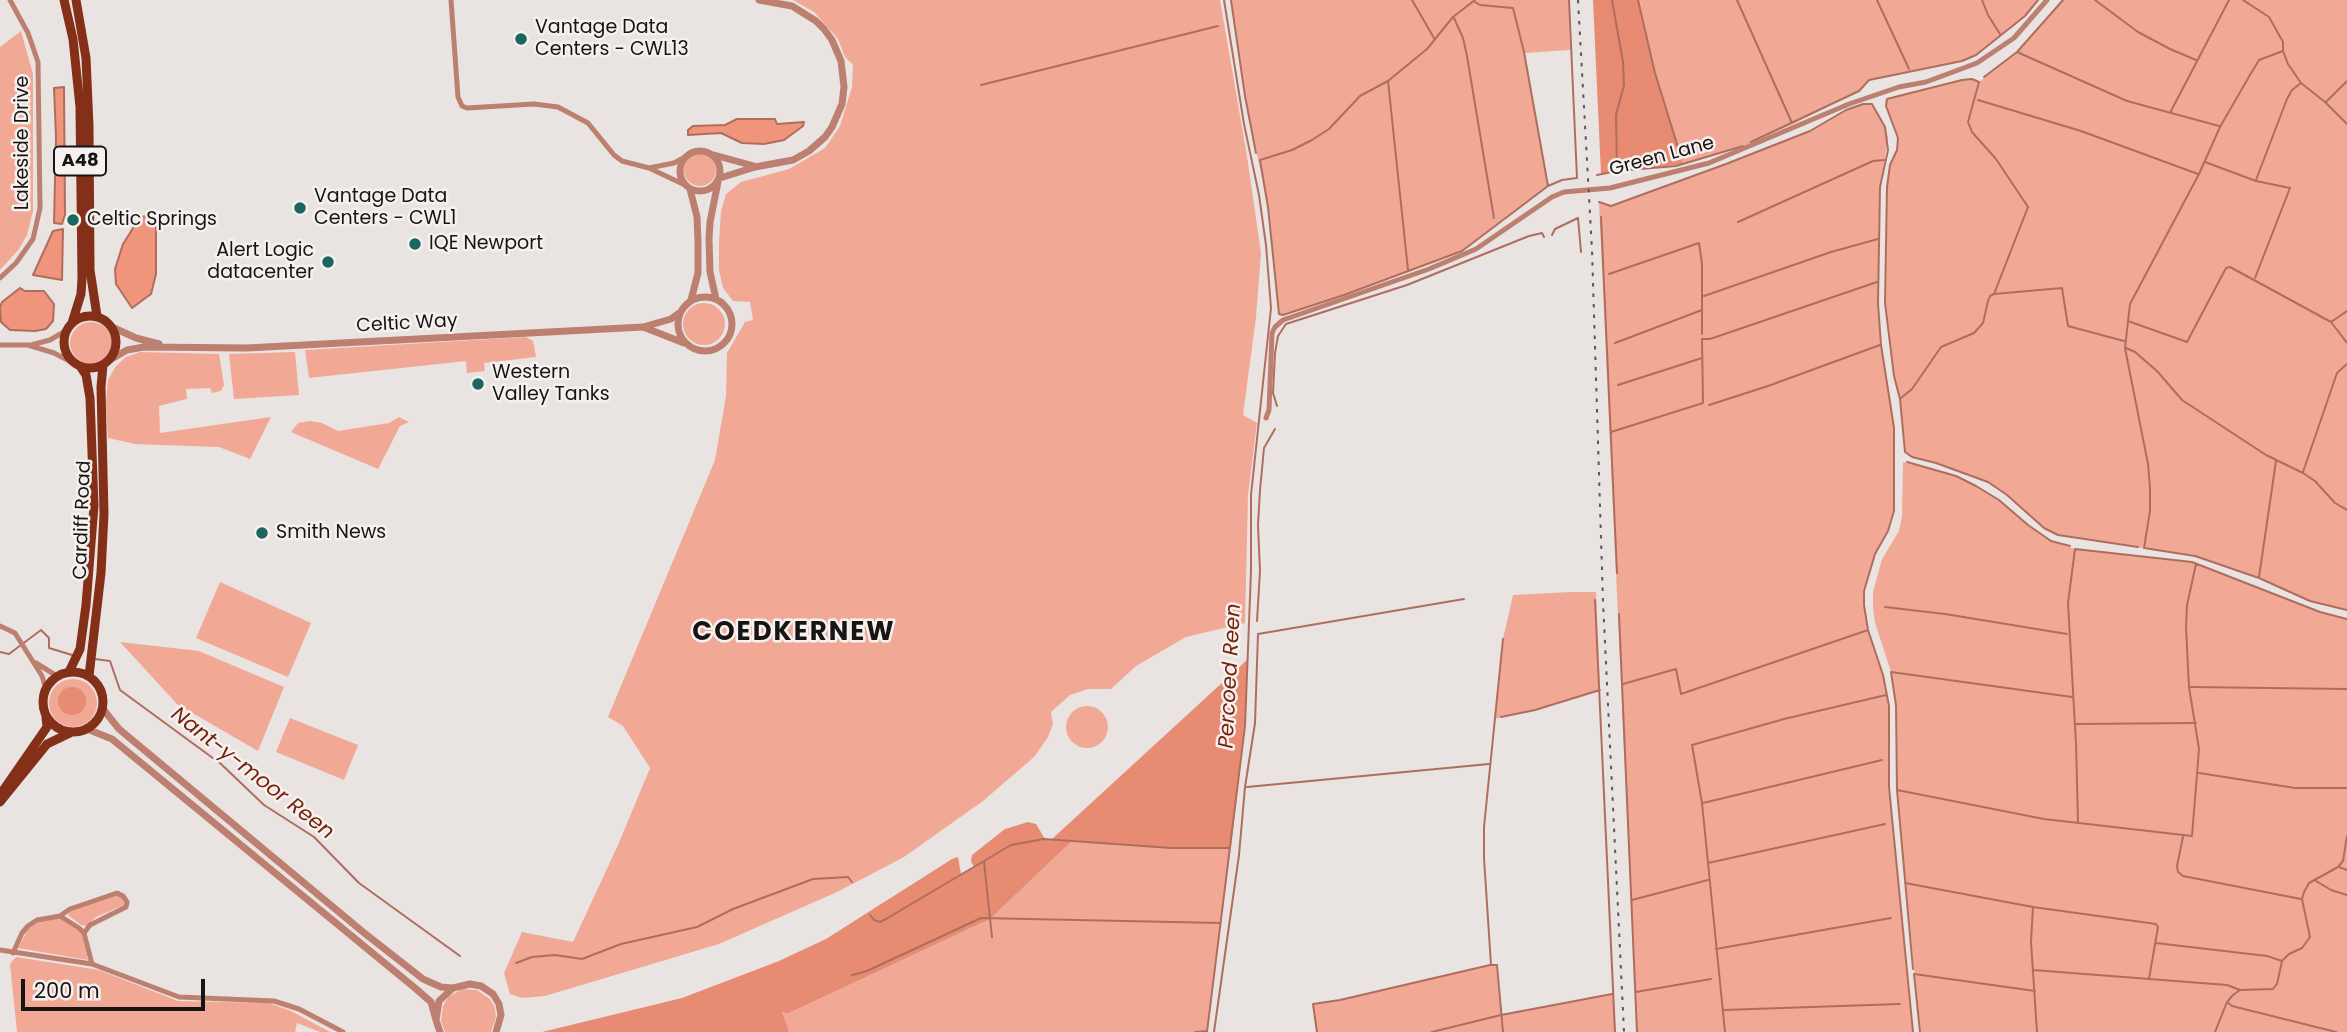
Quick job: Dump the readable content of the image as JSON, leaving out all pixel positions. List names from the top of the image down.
{
  "streets": {
    "main road": ["A48", "Cardiff Road"],
    "street": ["Lakeside Drive", "Green Lane", "Celtic Way"]
  },
  "crossings": [
    ["A48", "Celtic Way"],
    ["A48", "Cardiff Road"],
    ["Celtic Way", "Cardiff Road"]
  ],
  "districts": ["COEDKERNEW"],
  "water": ["Percoed Reen", "Nant-y-moor Reen"],
  "places": [
    "Vantage Data Centers - CWL13",
    "Vantage Data Centers - CWL1",
    "Celtic Springs",
    "IQE Newport",
    "Alert Logic datacenter",
    "Western Valley Tanks",
    "Smith News"
  ],
  "scale_bar": "200 m"
}
